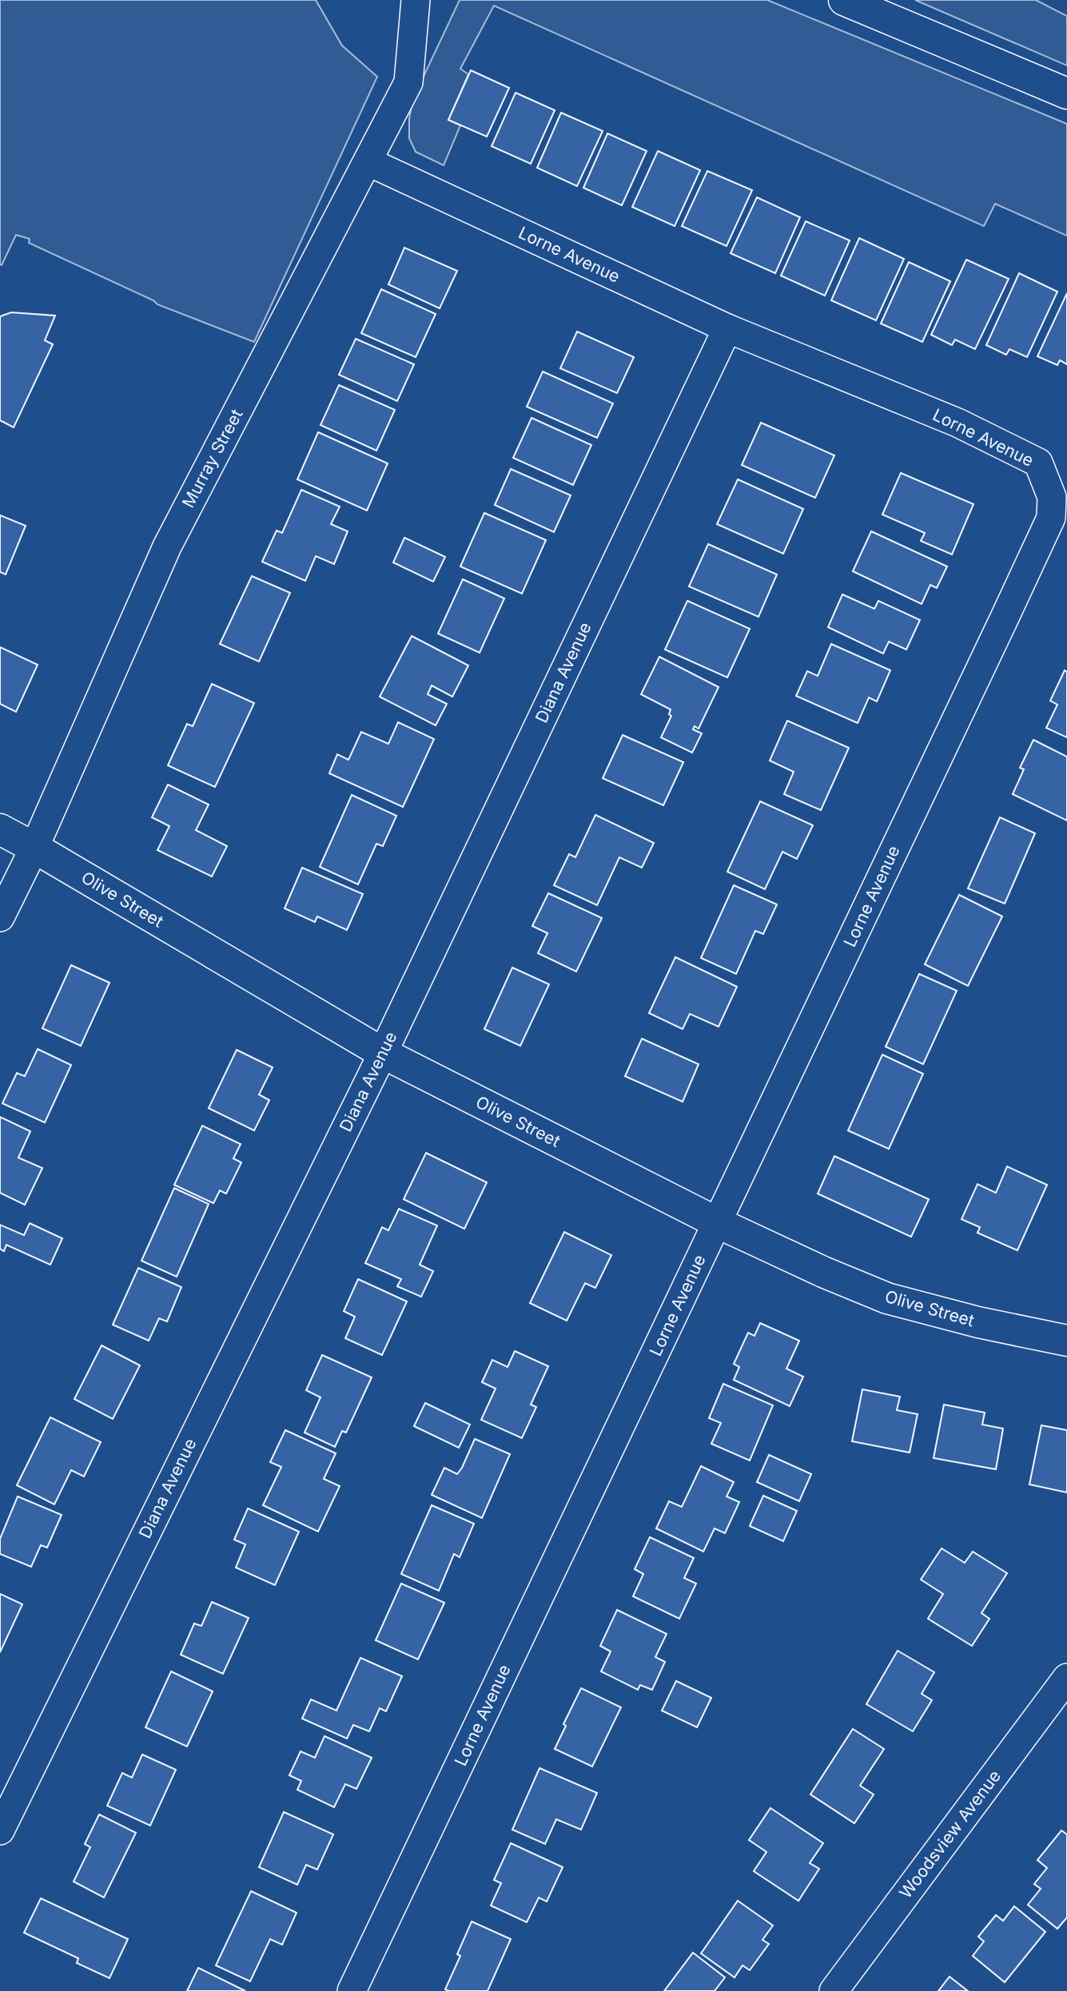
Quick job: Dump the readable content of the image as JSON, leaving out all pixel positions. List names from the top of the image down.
{
  "streets": {
    "main road": ["Olive Street"],
    "street": [
      "Lorne Avenue",
      "Murray Street",
      "Diana Avenue",
      "Woodsview Avenue"
    ]
  },
  "crossings": [
    ["Lorne Avenue", "Murray Street"],
    ["Lorne Avenue", "Diana Avenue"],
    ["Lorne Avenue", "Olive Street"],
    ["Murray Street", "Olive Street"],
    ["Diana Avenue", "Olive Street"]
  ]
}
